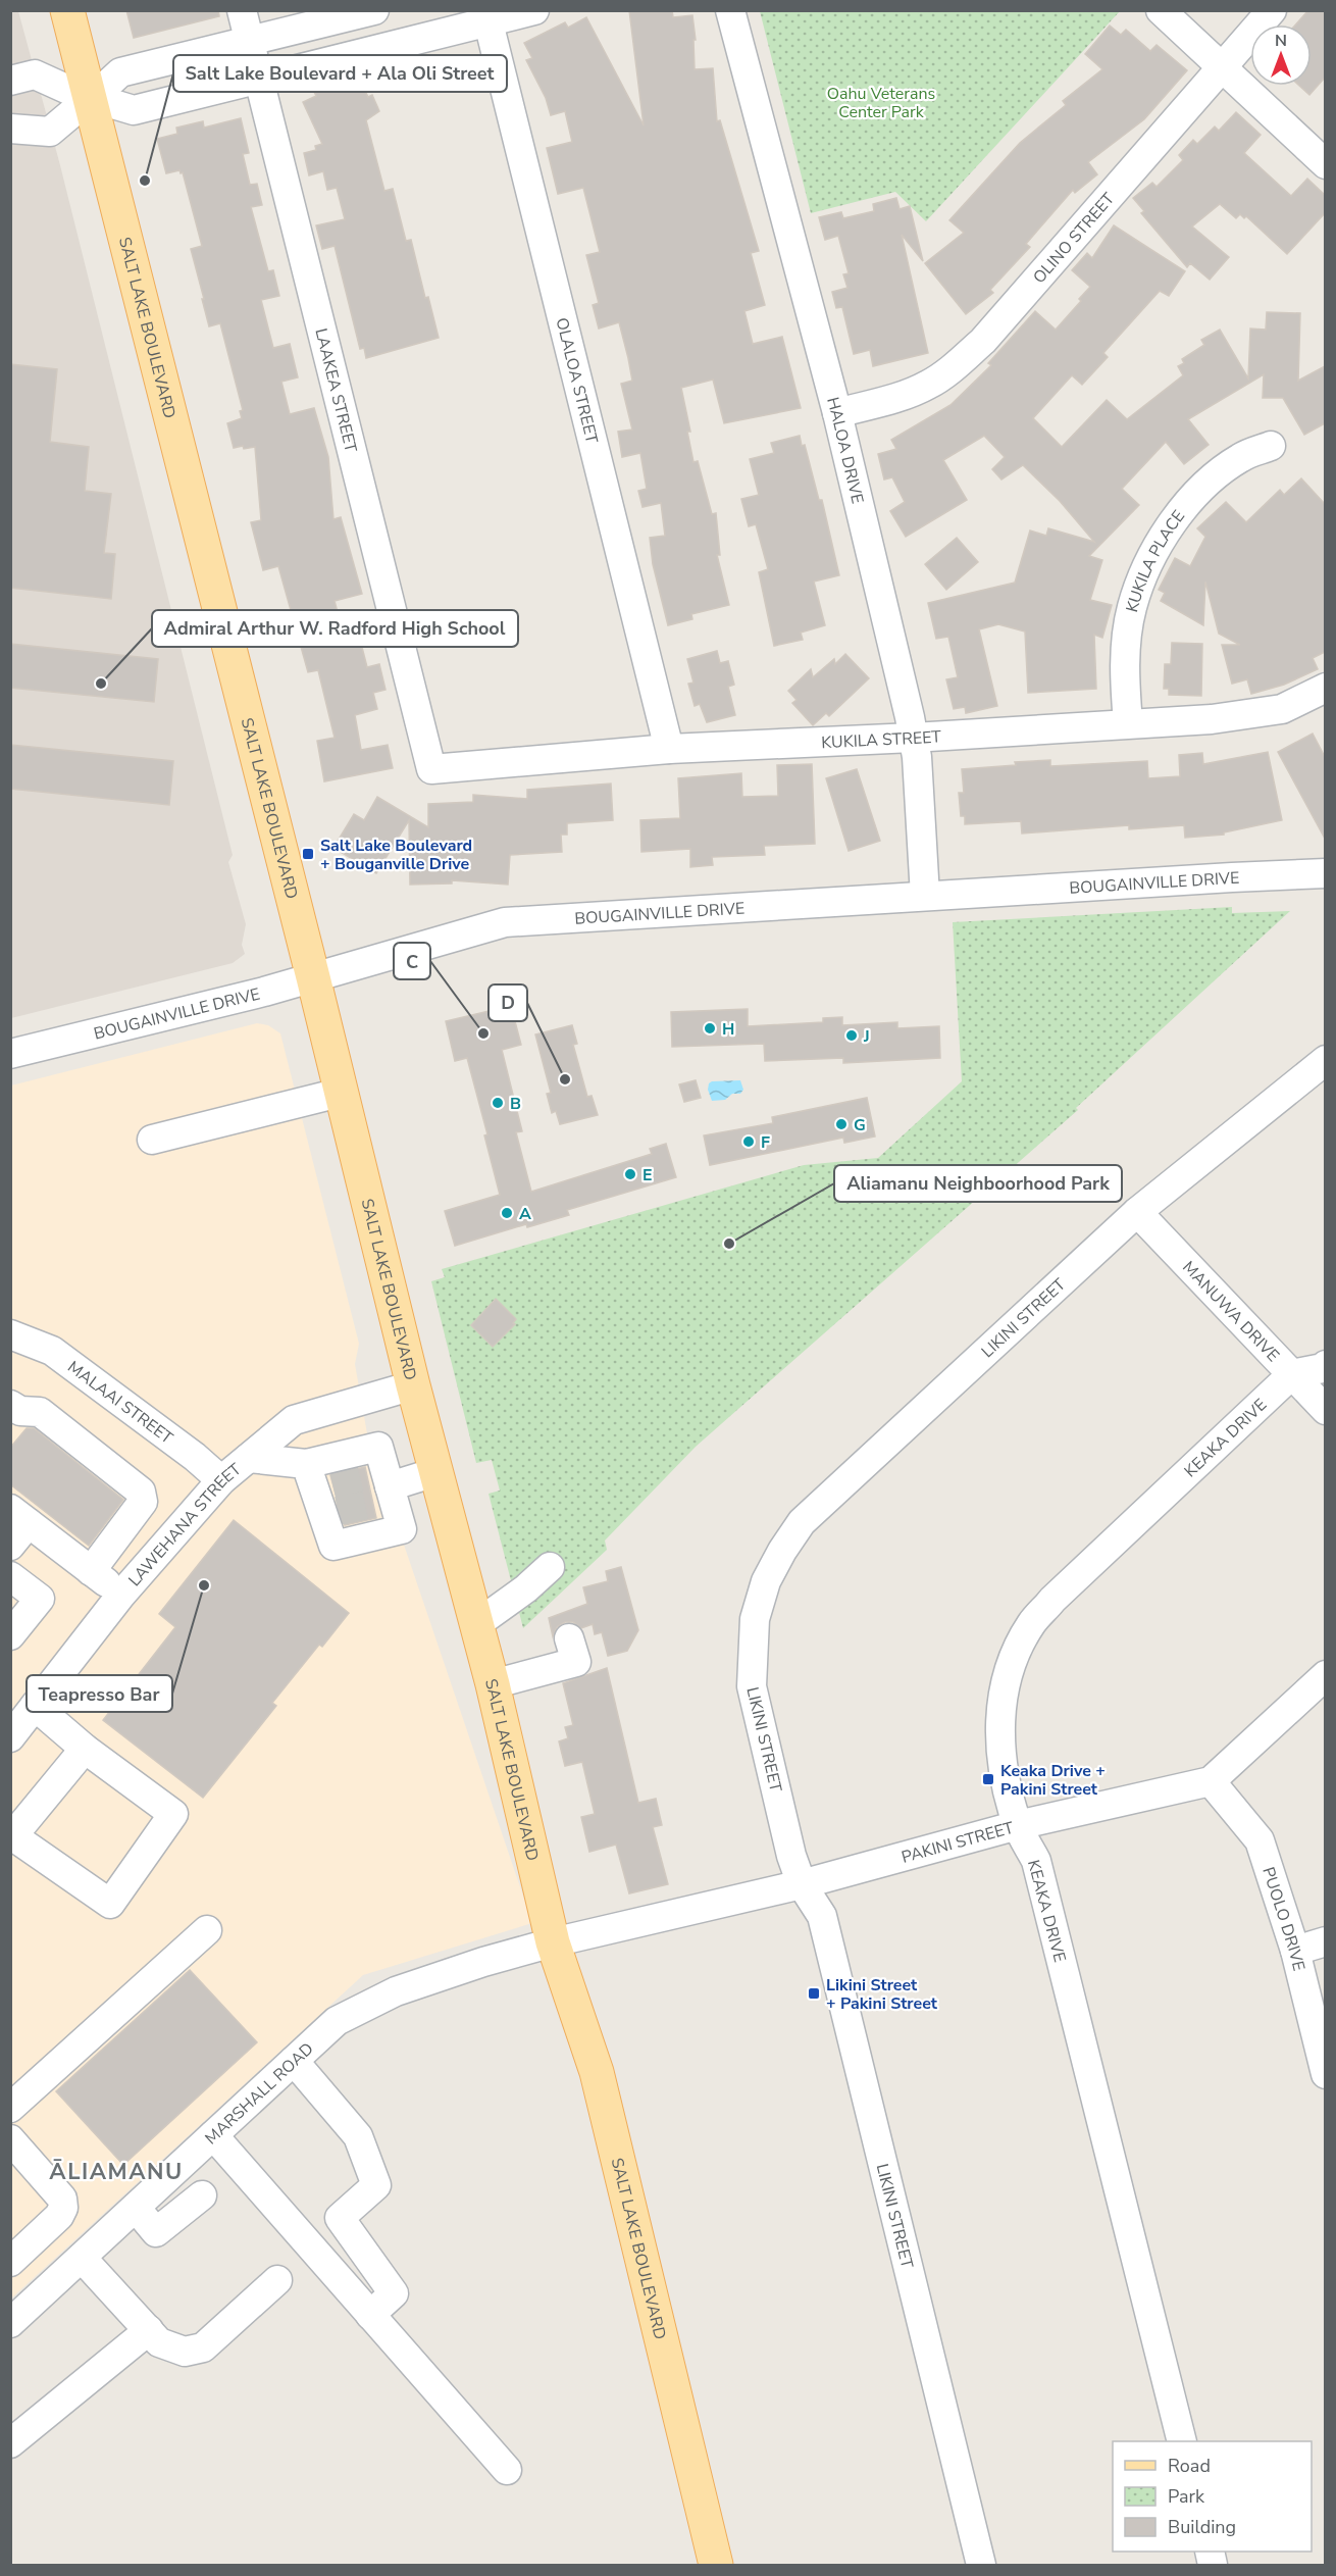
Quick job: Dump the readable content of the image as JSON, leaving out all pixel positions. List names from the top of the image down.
{
  "streets": {
    "main road": ["SALT LAKE BOULEVARD"],
    "street": [
      "OLINO STREET",
      "OLALOA STREET",
      "LAAKEA STREET",
      "HALOA DRIVE",
      "KUKILA PLACE",
      "KUKILA STREET",
      "BOUGAINVILLE DRIVE",
      "MANUWA DRIVE",
      "LIKINI STREET",
      "MALAAI STREET",
      "KEAKA DRIVE",
      "LAWEHANA STREET",
      "PAKINI STREET",
      "PUOLO DRIVE",
      "MARSHALL ROAD"
    ]
  },
  "crossings": [
    ["OLINO STREET", "HALOA DRIVE"],
    ["SALT LAKE BOULEVARD", "BOUGAINVILLE DRIVE"],
    ["SALT LAKE BOULEVARD", "LAWEHANA STREET"],
    ["SALT LAKE BOULEVARD", "PAKINI STREET"],
    ["SALT LAKE BOULEVARD", "MARSHALL ROAD"],
    ["OLALOA STREET", "KUKILA STREET"],
    ["LAAKEA STREET", "KUKILA STREET"],
    ["HALOA DRIVE", "KUKILA STREET"],
    ["HALOA DRIVE", "BOUGAINVILLE DRIVE"],
    ["KUKILA PLACE", "KUKILA STREET"],
    ["MANUWA DRIVE", "LIKINI STREET"],
    ["MANUWA DRIVE", "KEAKA DRIVE"],
    ["LIKINI STREET", "PAKINI STREET"],
    ["MALAAI STREET", "LAWEHANA STREET"],
    ["KEAKA DRIVE", "PAKINI STREET"],
    ["PAKINI STREET", "PUOLO DRIVE"],
    ["PAKINI STREET", "MARSHALL ROAD"]
  ],
  "districts": ["ĀLIAMANU"],
  "parks": ["Oahu Veterans Center Park"],
  "places": {
    "other": [
      "Salt Lake Boulevard + Ala Oli Street",
      "Admiral Arthur W. Radford High School",
      "H",
      "C",
      "J",
      "D",
      "B",
      "G",
      "F",
      "E",
      "A",
      "Aliamanu Neighboorhood Park",
      "Teapresso Bar"
    ],
    "transit": ["Salt Lake Boulevard + Bouganville Drive", "Keaka Drive + Pakini Street", "Likini Street + Pakini Street"]
  },
  "legend": ["Road", "Park", "Building"],
  "north": "top"
}
